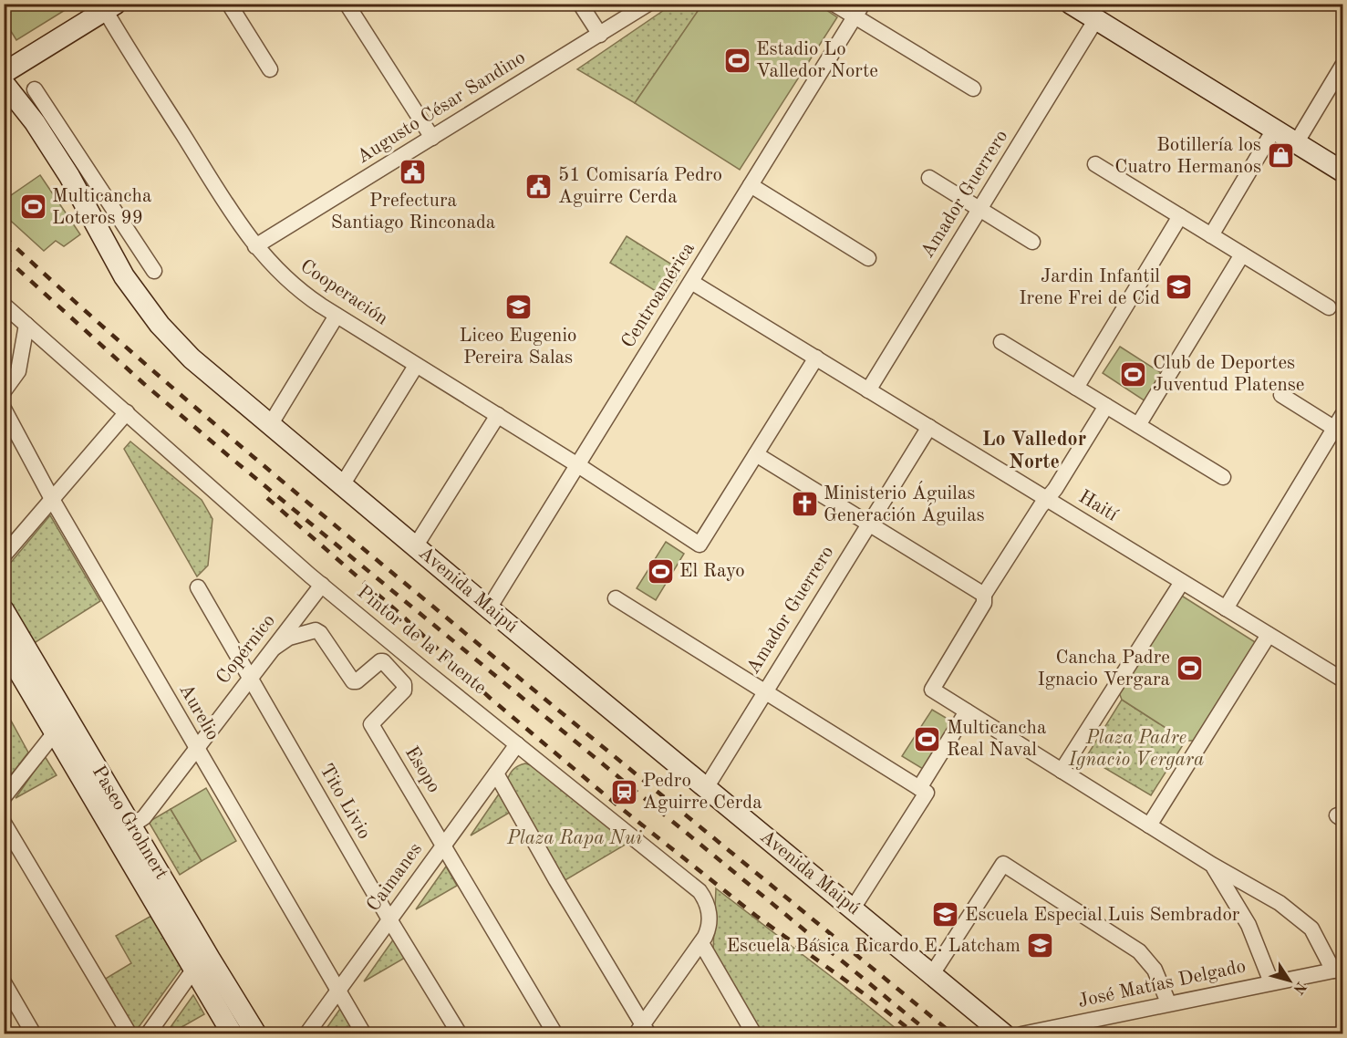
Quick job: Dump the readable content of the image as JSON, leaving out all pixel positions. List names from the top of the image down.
{
  "streets": {
    "main road": ["Avenida Maipú", "Paseo Grohnert"],
    "street": [
      "Augusto César Sandino",
      "Amador Guerrero",
      "Cooperación",
      "Centroamérica",
      "Haití",
      "Pintor de la Fuente",
      "Copérnico",
      "Aurelio",
      "Esopo",
      "Tito Livio",
      "Caimanes",
      "José Matías Delgado"
    ]
  },
  "crossings": [
    ["Augusto César Sandino", "Cooperación"],
    ["Amador Guerrero", "Haití"],
    ["Amador Guerrero", "Avenida Maipú"],
    ["Cooperación", "Centroamérica"],
    ["Centroamérica", "Haití"],
    ["Centroamérica", "Avenida Maipú"],
    ["Pintor de la Fuente", "Copérnico"],
    ["Pintor de la Fuente", "Caimanes"],
    ["Copérnico", "Aurelio"],
    ["Copérnico", "Esopo"],
    ["Copérnico", "Tito Livio"],
    ["Copérnico", "Paseo Grohnert"],
    ["Aurelio", "Caimanes"],
    ["Esopo", "Caimanes"],
    ["Tito Livio", "Caimanes"]
  ],
  "districts": ["Lo Valledor Norte"],
  "parks": ["Plaza Padre Ignacio Vergara", "Plaza Rapa Nui"],
  "places": {
    "sports": [
      "Estadio Lo Valledor Norte",
      "Multicancha Loteros 99",
      "Club de Deportes Juventud Platense",
      "El Rayo",
      "Cancha Padre Ignacio Vergara",
      "Multicancha Real Naval"
    ],
    "shop": ["Botillería los Cuatro Hermanos"],
    "public building": ["Prefectura Santiago Rinconada", "51 Comisaría Pedro Aguirre Cerda"],
    "school or university": [
      "Jardin Infantil Irene Frei de Cid",
      "Liceo Eugenio Pereira Salas",
      "Escuela Especial Luis Sembrador",
      "Escuela Básica Ricardo E. Latcham"
    ],
    "church": ["Ministerio Águilas Generación Águilas"],
    "station": ["Pedro Aguirre Cerda"]
  },
  "north": "bottom right"
}
